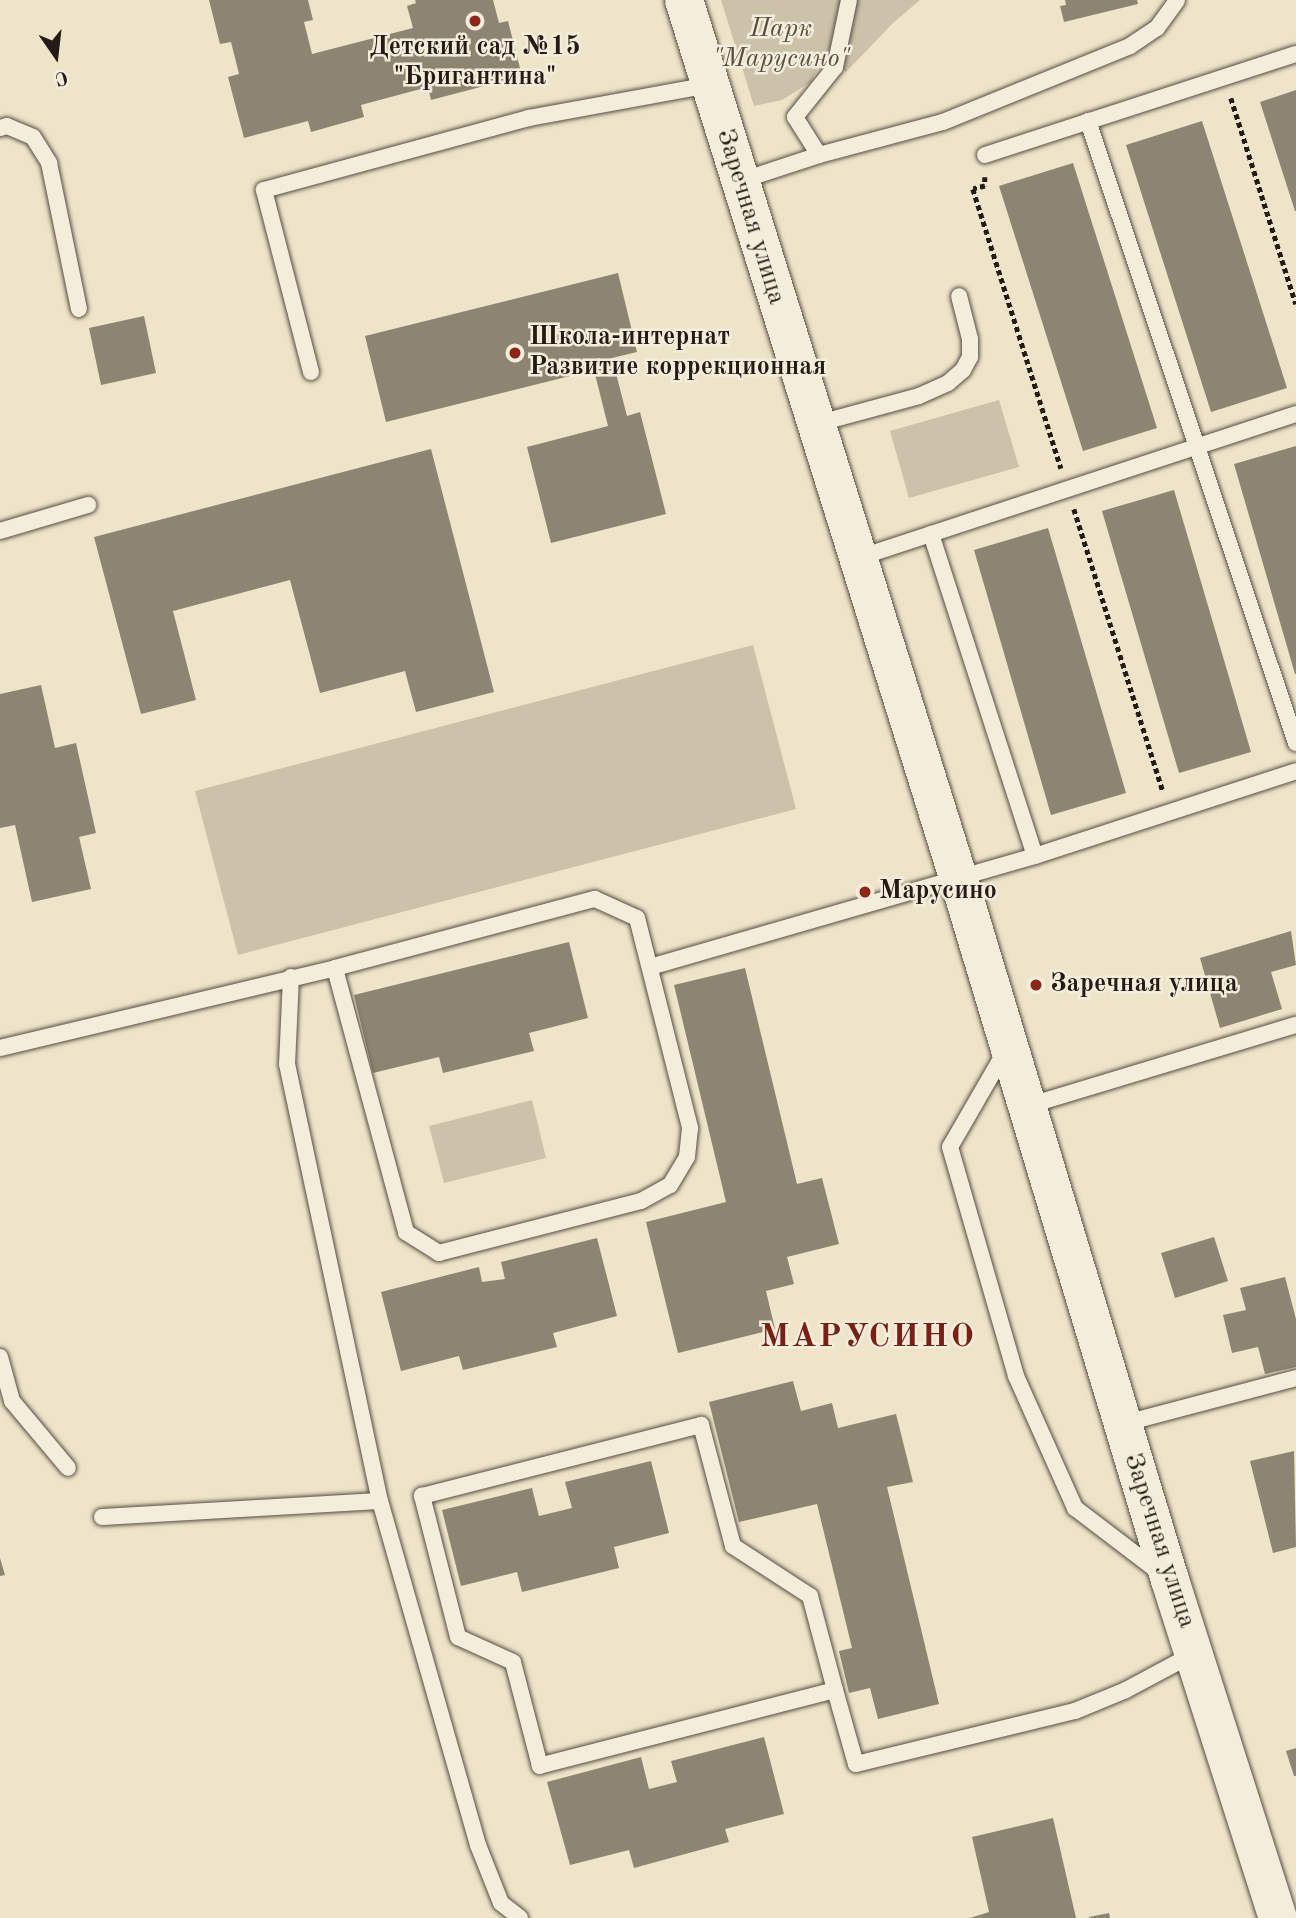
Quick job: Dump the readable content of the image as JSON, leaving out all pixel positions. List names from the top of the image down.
{
  "streets": {
    "street": ["Заречная улица"]
  },
  "districts": ["МАРУСИНО"],
  "parks": ["Парк \"Марусино\""],
  "places": [
    "Детский сад №15 \"Бригантина\"",
    "Школа-интернат Развитие коррекционная",
    "Марусино",
    "Заречная улица"
  ],
  "north": "bottom"
}
